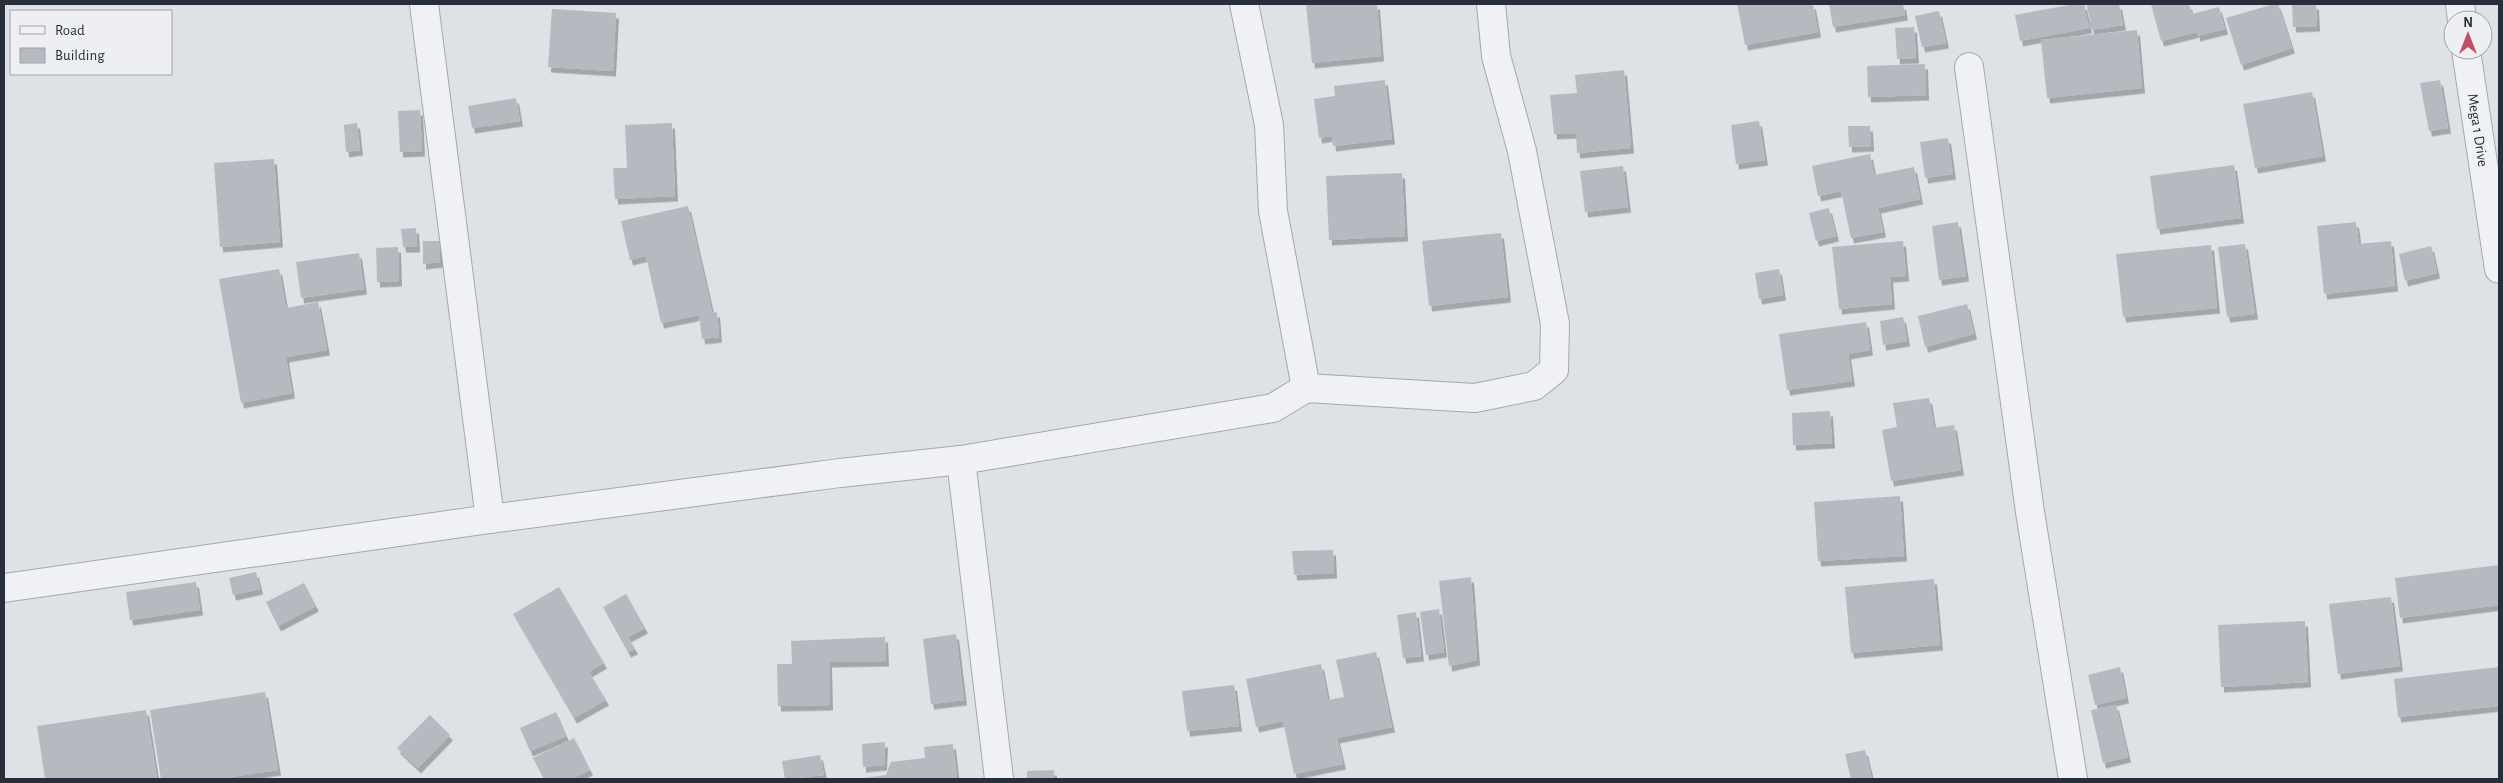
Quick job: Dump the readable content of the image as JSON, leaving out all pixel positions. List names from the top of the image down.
{
  "streets": {
    "street": ["Mega 1 Drive"]
  },
  "legend": ["Road", "Building"],
  "north": "top"
}
